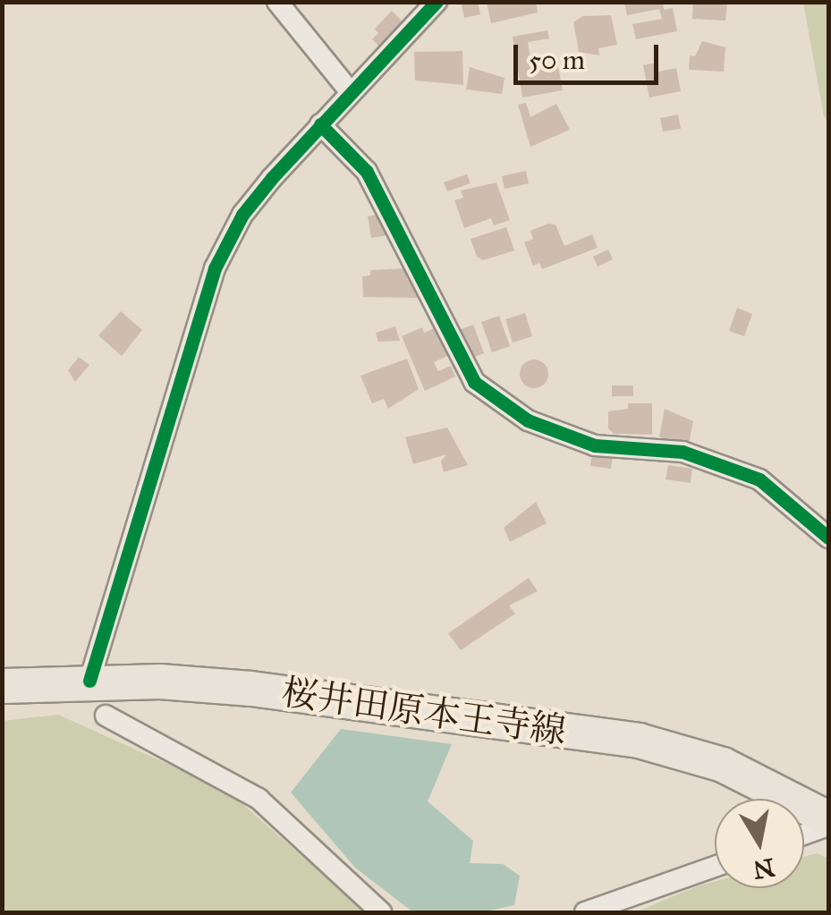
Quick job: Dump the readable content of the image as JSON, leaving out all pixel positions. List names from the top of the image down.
{
  "streets": {
    "main road": ["桜井田原本王寺線"]
  },
  "scale_bar": "50 m",
  "north": "bottom"
}
